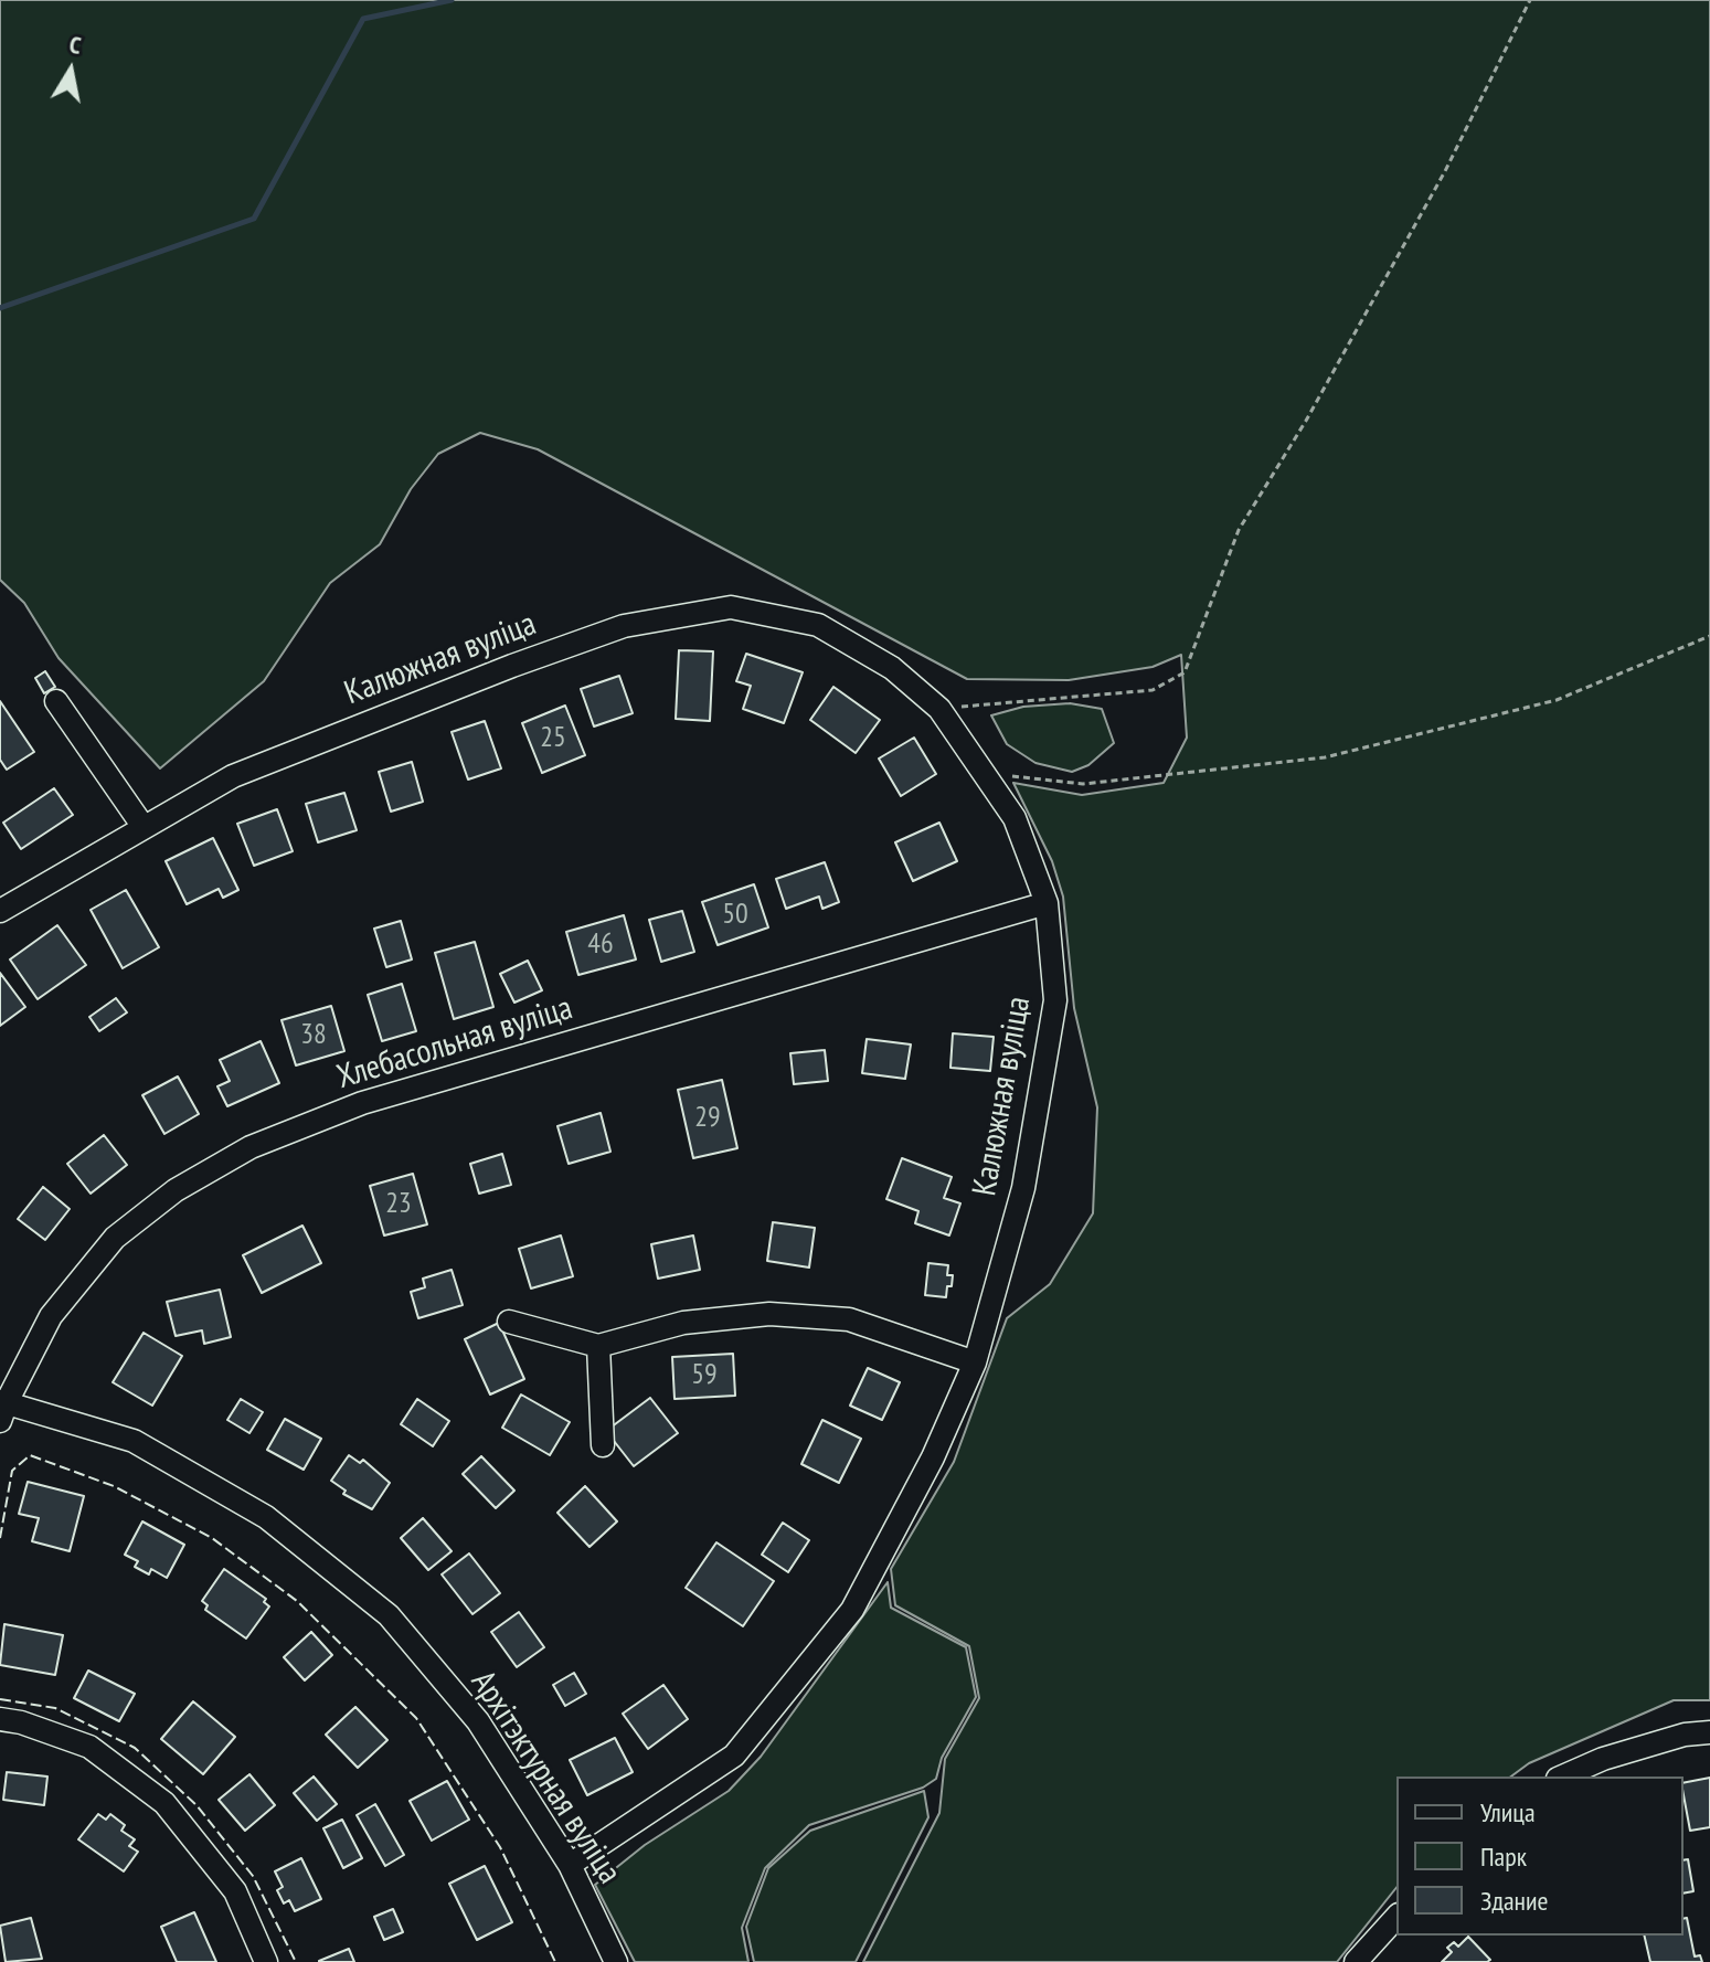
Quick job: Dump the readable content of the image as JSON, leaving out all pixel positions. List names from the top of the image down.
{
  "streets": {
    "street": ["Калюжная вуліца", "Хлебасольная вуліца", "Архітэктурная вуліца"]
  },
  "crossings": [
    ["Калюжная вуліца", "Хлебасольная вуліца"],
    ["Калюжная вуліца", "Архітэктурная вуліца"],
    ["Хлебасольная вуліца", "Архітэктурная вуліца"]
  ],
  "house_numbers": [
    "25",
    "50",
    "46",
    "38",
    "29",
    "23",
    "59"
  ],
  "legend": ["Улица", "Парк", "Здание"],
  "north": "top"
}
